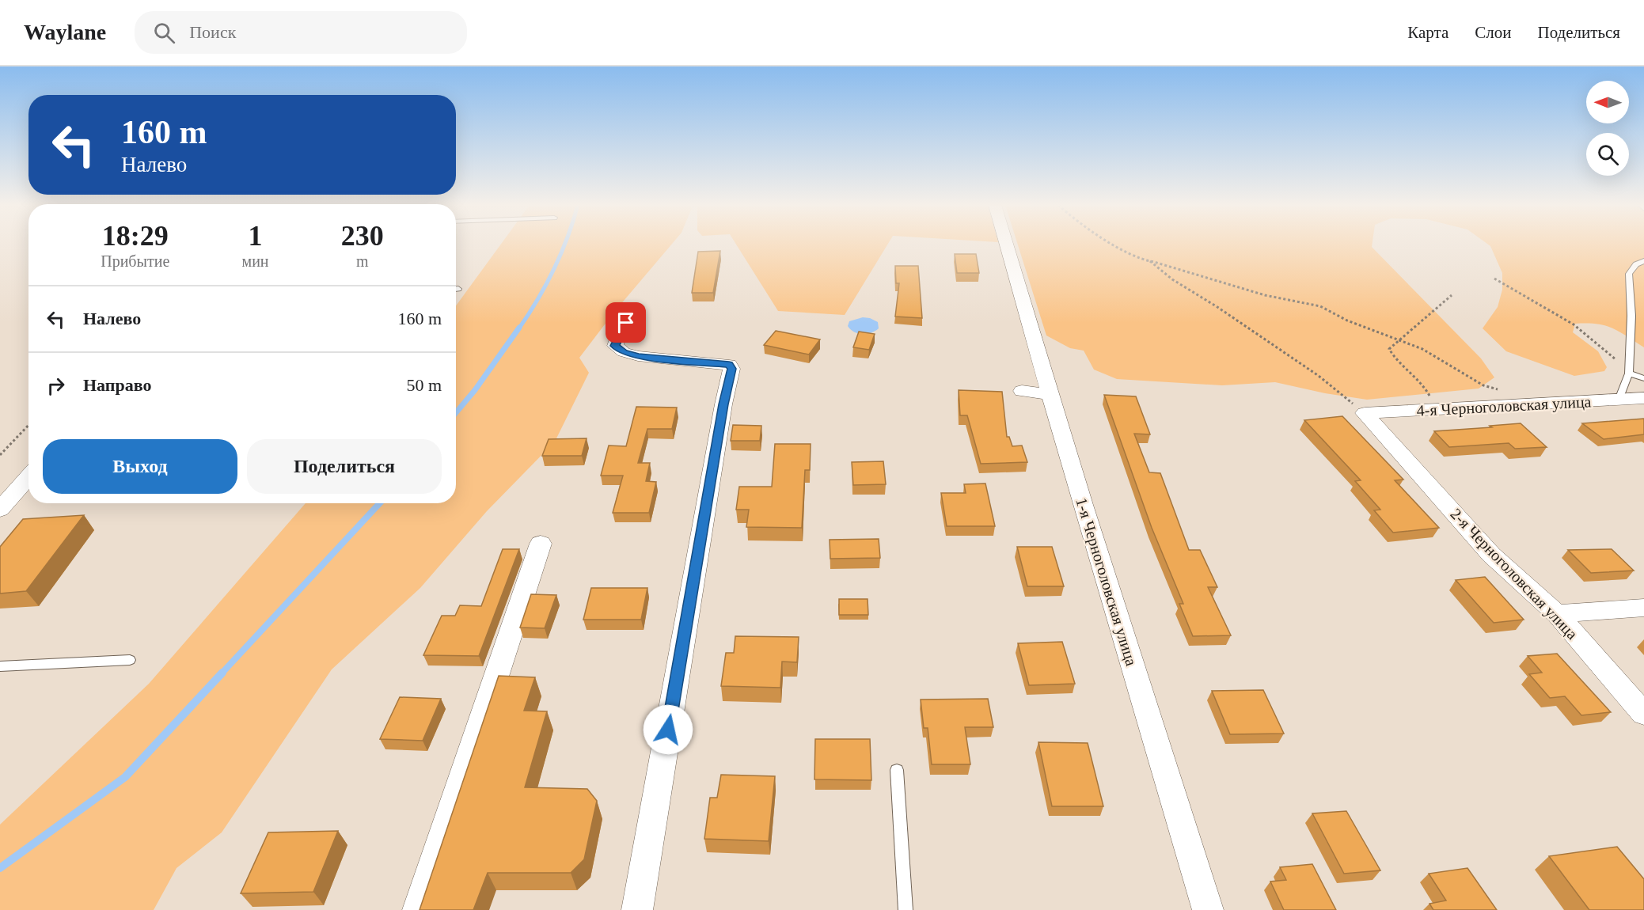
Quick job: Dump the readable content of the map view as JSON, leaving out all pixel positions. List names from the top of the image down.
{
  "streets": {
    "street": ["4-я Черноголовская улица", "2-я Черноголовская улица", "1-я Черноголовская улица"]
  },
  "crossings": [
    ["4-я Черноголовская улица", "2-я Черноголовская улица"]
  ],
  "north": "left",
  "page": {
    "header": "Waylane",
    "search": "Поиск",
    "nav": ["Карта", "Слои", "Поделиться"],
    "turn": ["160 m", "Налево"],
    "eta": [
      "18:29",
      "Прибытие",
      "1",
      "мин",
      "230",
      "m"
    ],
    "list": [
      {
        "name": "Налево",
        "value": "160 m"
      },
      {
        "name": "Направо",
        "value": "50 m"
      }
    ],
    "buttons": ["Выход", "Поделиться"]
  }
}
